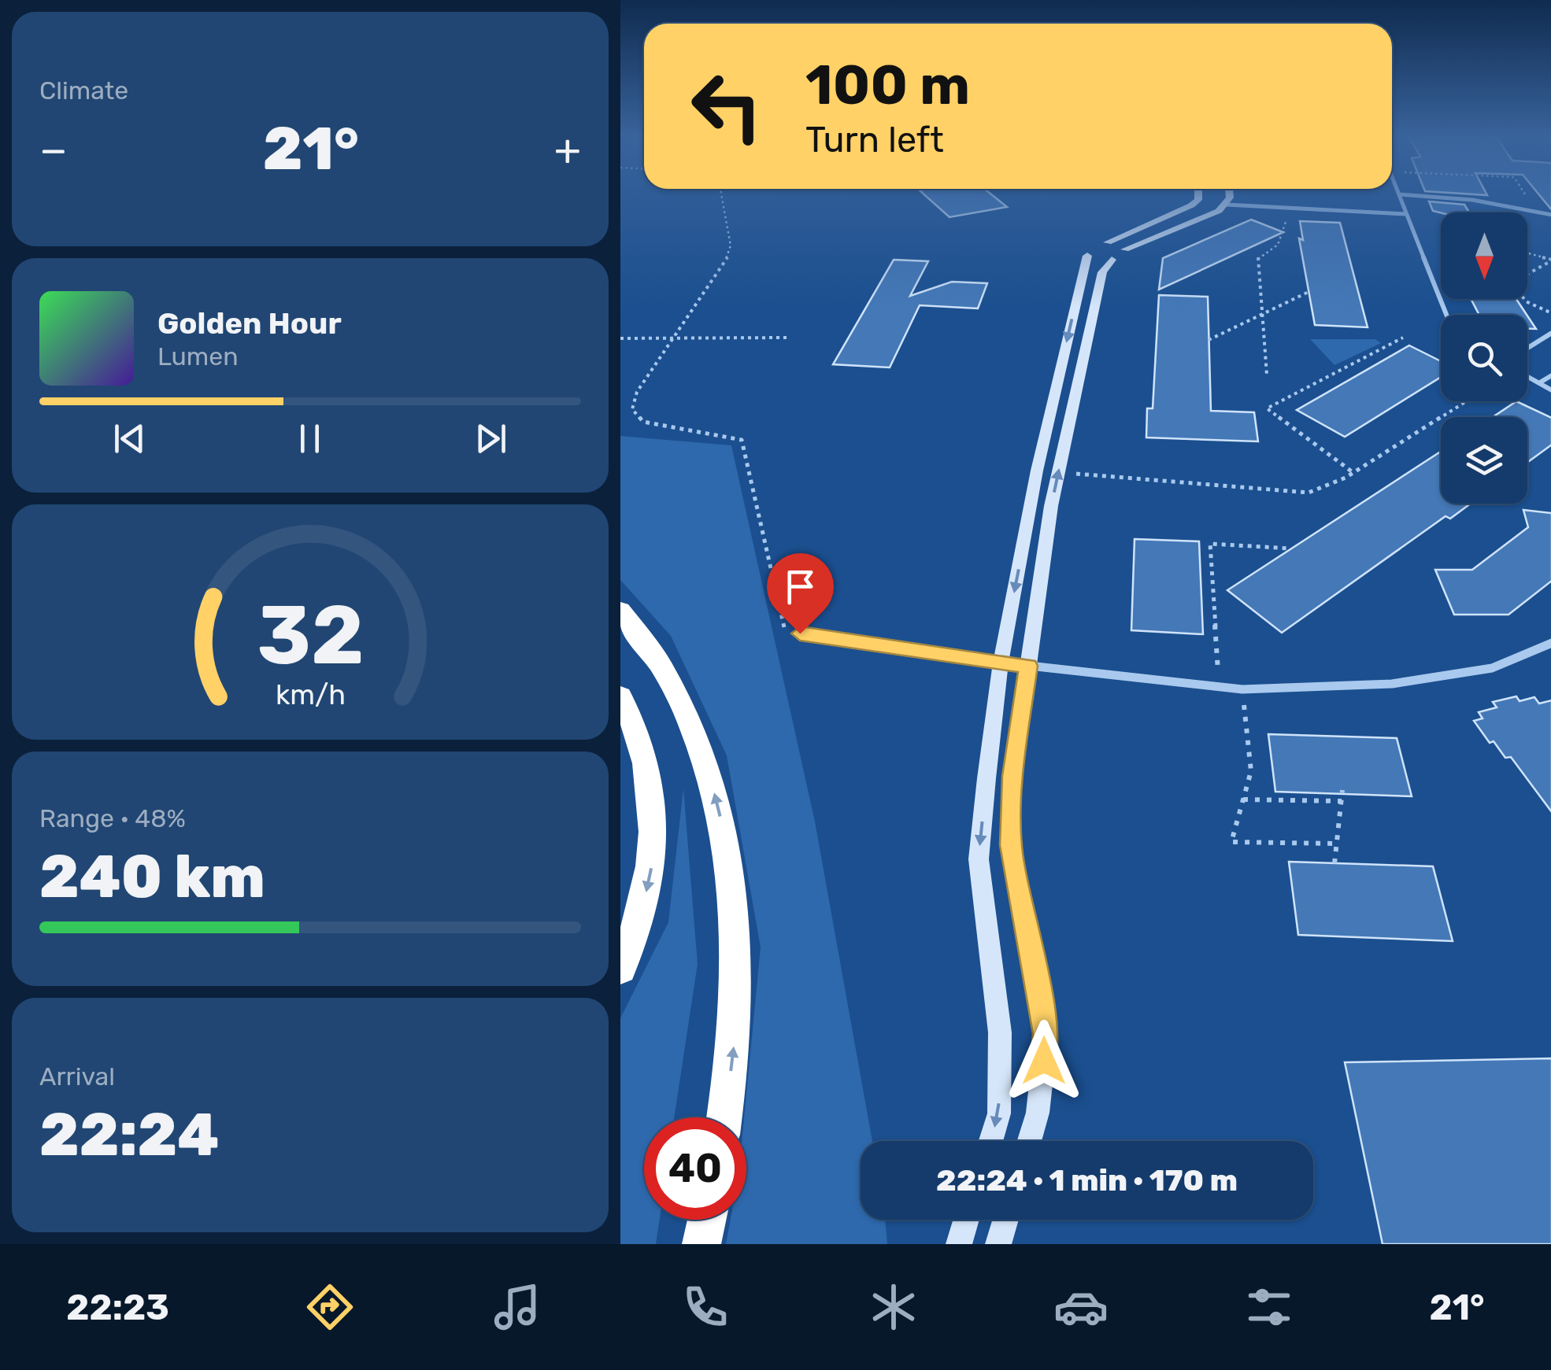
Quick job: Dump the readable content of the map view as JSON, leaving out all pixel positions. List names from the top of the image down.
{
  "north": "bottom",
  "page": {
    "tile": [
      "Climate",
      ["Range · 48%", "240 km"],
      ["Arrival", "22:24"]
    ],
    "turn": ["100 m", "Turn left"],
    "heat": ["−", "21°", "+"],
    "song": ["Golden Hour", "Lumen"],
    "limit": "40",
    "trip": "22:24 · 1 min · 170 m",
    "tabs": ["22:23", "21°"],
    "gauge": ["32", "km/h"]
  }
}
